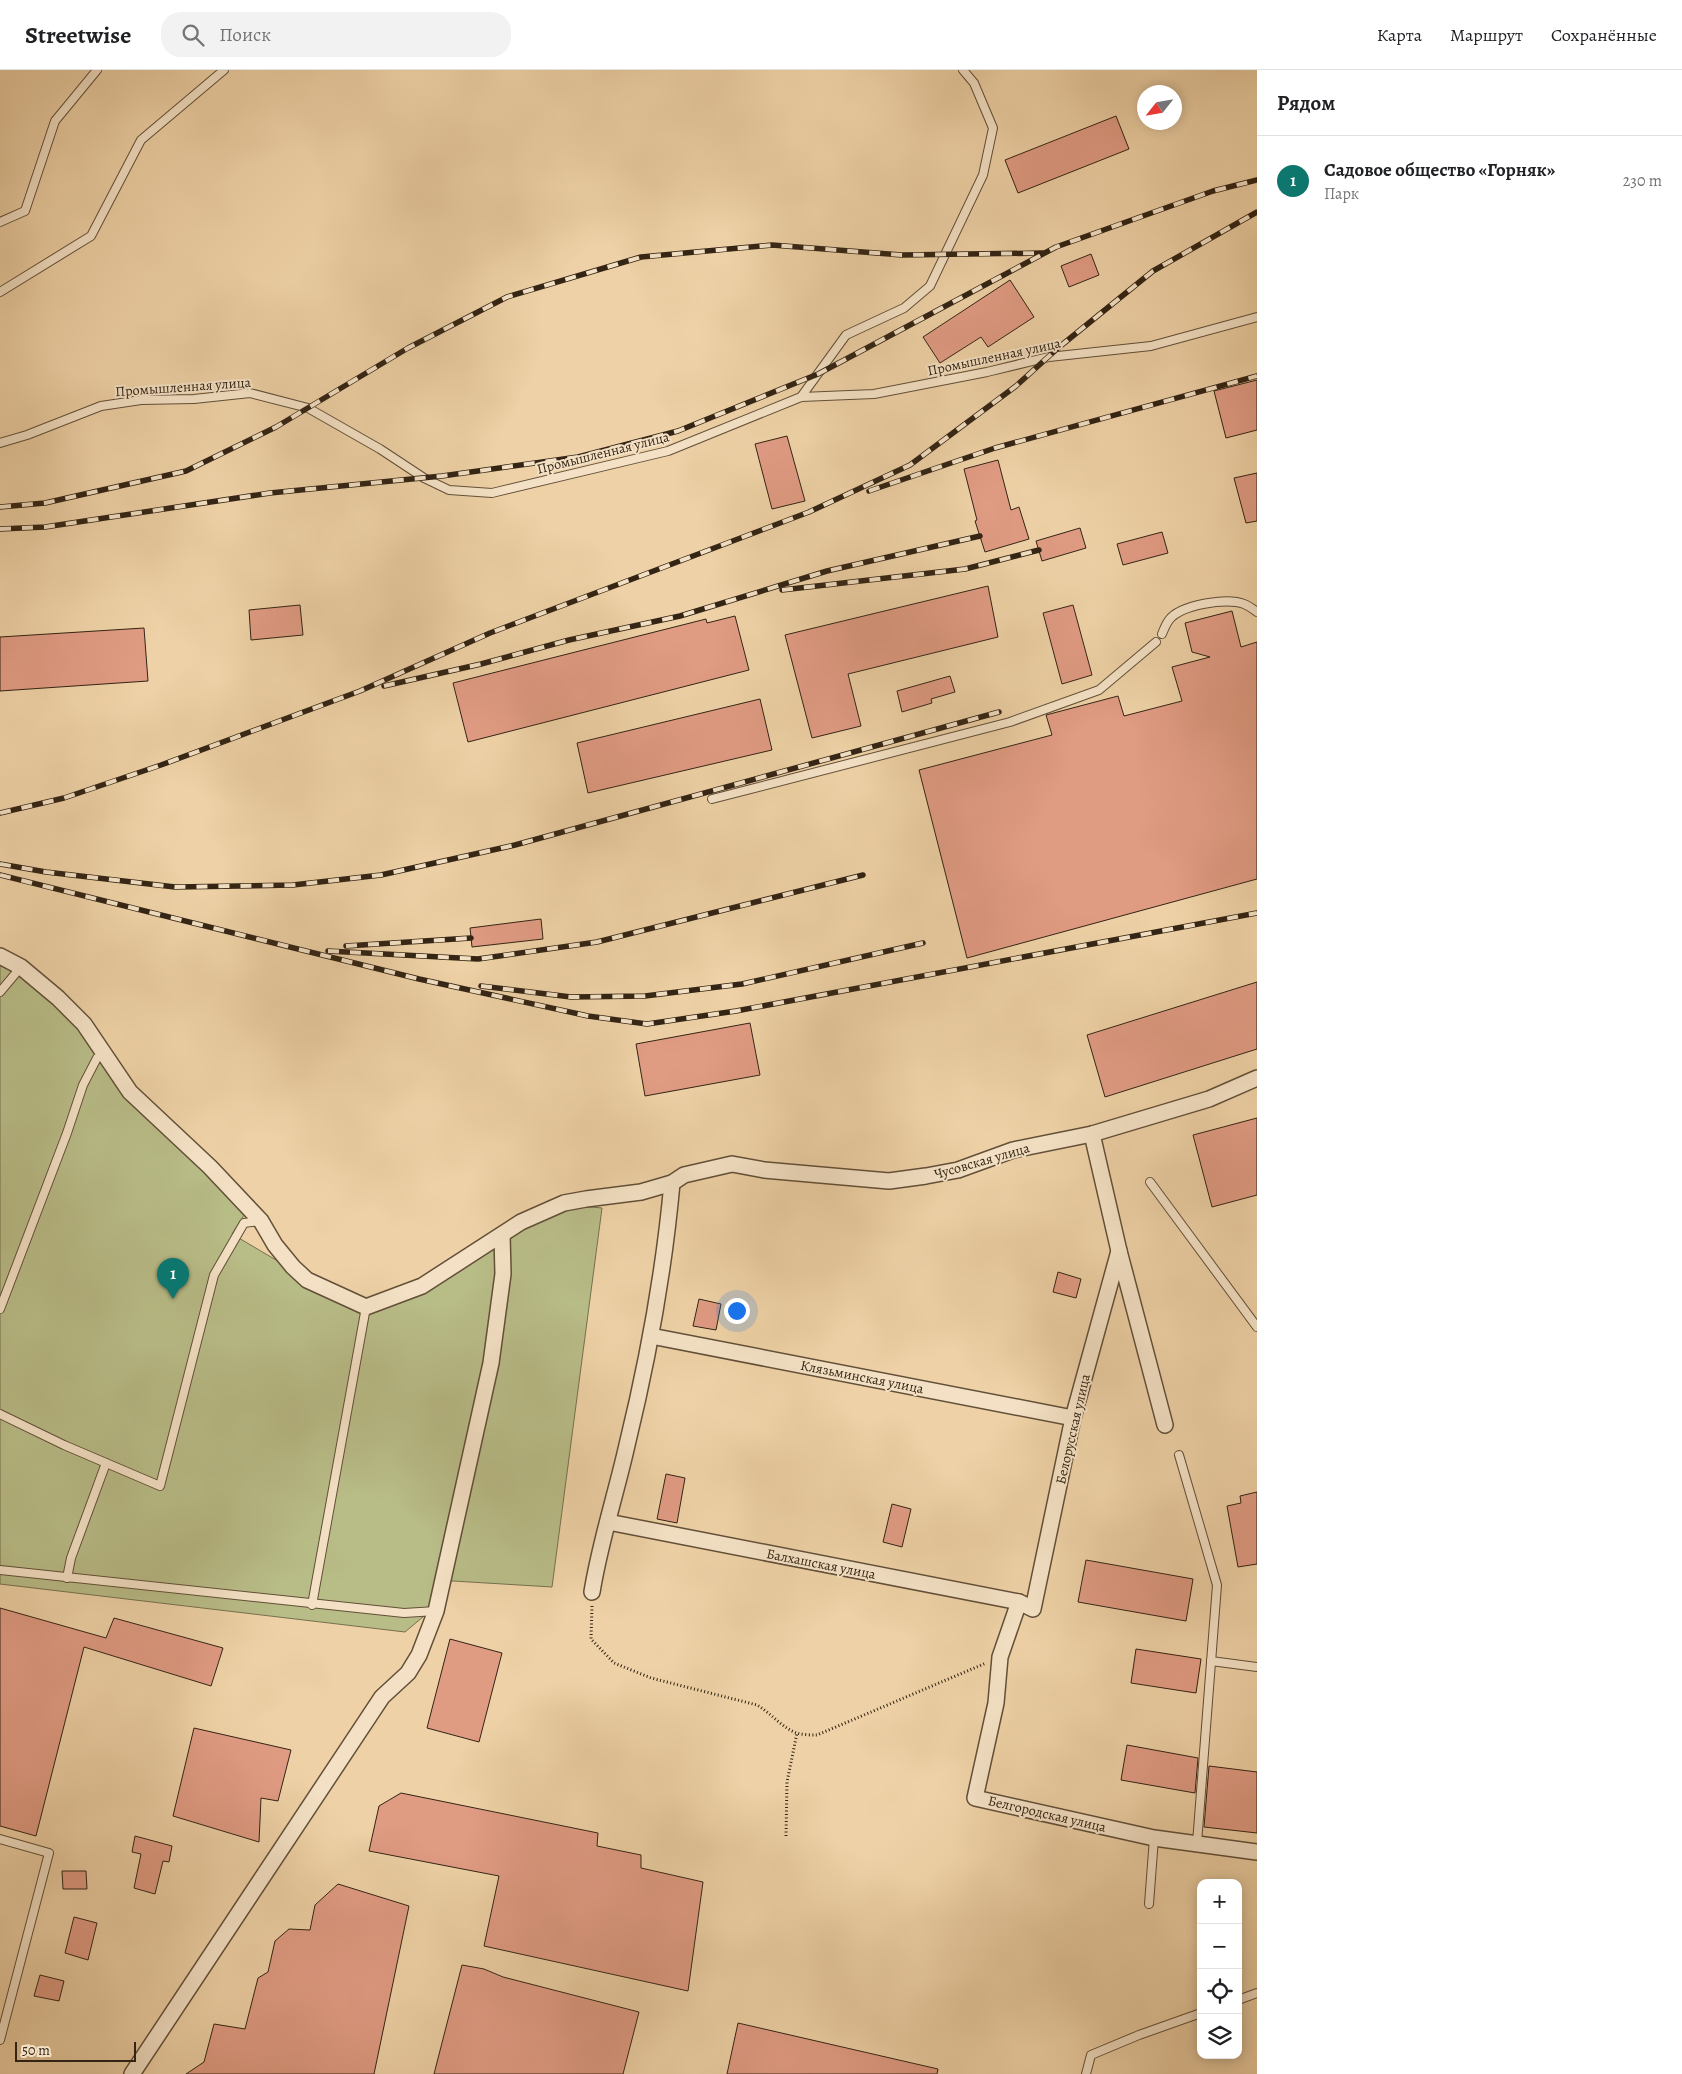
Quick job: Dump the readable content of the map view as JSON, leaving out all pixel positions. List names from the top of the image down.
{
  "streets": {
    "street": [
      "Чусовская улица",
      "Клязьминская улица",
      "Белорусская улица",
      "Балхашская улица",
      "Белгородская улица"
    ],
    "lane": ["Промышленная улица"]
  },
  "crossings": [
    ["Клязьминская улица", "Белорусская улица"],
    ["Белорусская улица", "Балхашская улица"],
    ["Балхашская улица", "Белгородская улица"]
  ],
  "scale_bar": "50 m",
  "north": "bottom left",
  "page": {
    "header": "Streetwise",
    "search": "Поиск",
    "nav": ["Карта", "Маршрут", "Сохранённые"],
    "heading": "Рядом",
    "list": [
      {
        "mark": "1",
        "name": "Садовое общество «Горняк»",
        "note": "Парк",
        "value": "230 m"
      }
    ],
    "pins": "1",
    "map_buttons": ["+", "−"],
    "scale": "50 m"
  }
}
